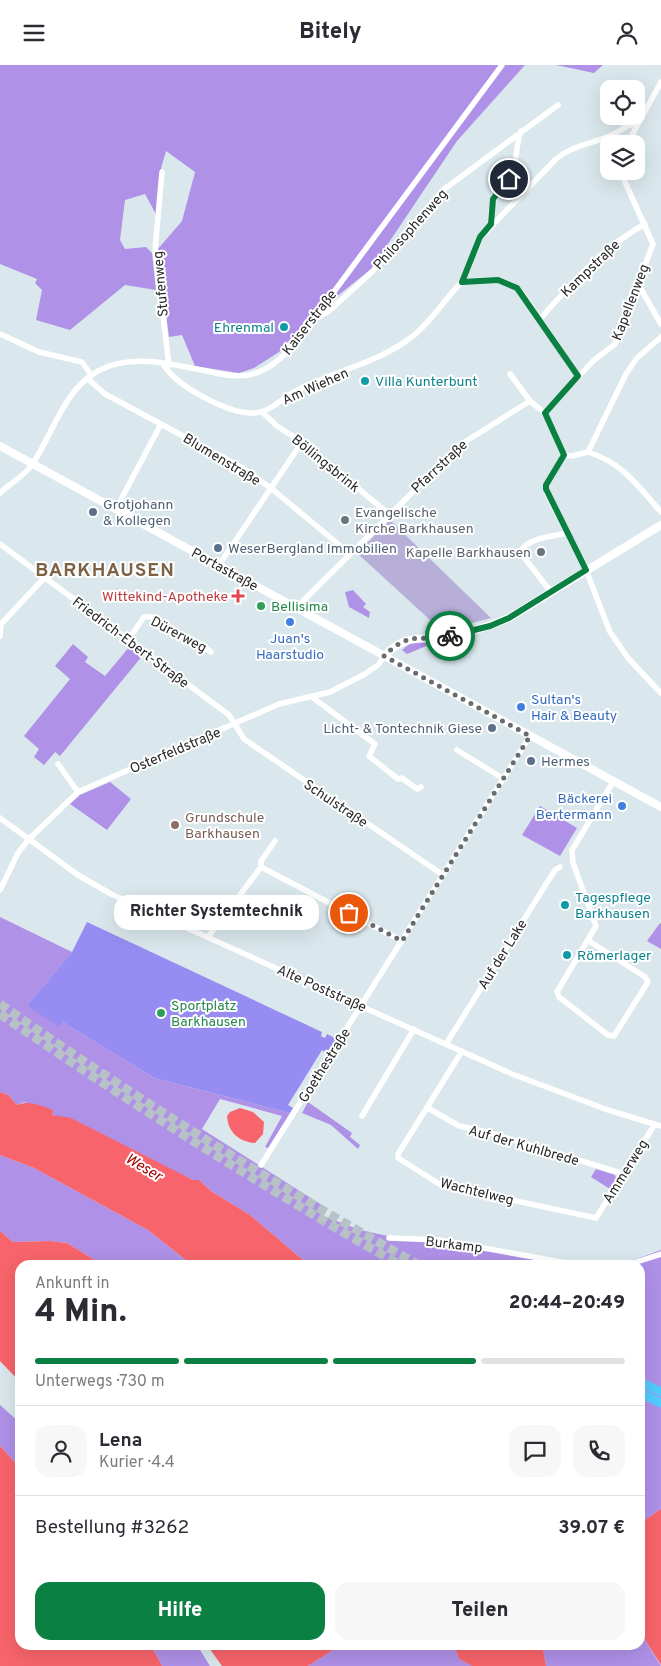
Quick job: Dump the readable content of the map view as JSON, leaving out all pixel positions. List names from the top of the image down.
{
  "streets": {
    "main road": ["Portastraße"],
    "street": [
      "Philosophenweg",
      "Kampstraße",
      "Stufenweg",
      "Kapellenweg",
      "Kaiserstraße",
      "Am Wiehen",
      "Blumenstraße",
      "Böllingsbrink",
      "Pfarrstraße",
      "Dürerweg",
      "Friedrich-Ebert-Straße",
      "Osterfeldstraße",
      "Schulstraße",
      "Auf der Lake",
      "Alte Poststraße",
      "Goethestraße",
      "Auf der Kuhlbrede",
      "Ammerweg",
      "Wachtelweg",
      "Burkamp"
    ]
  },
  "crossings": [
    ["Philosophenweg", "Kaiserstraße"],
    ["Stufenweg", "Kaiserstraße"],
    ["Kaiserstraße", "Blumenstraße"],
    ["Kaiserstraße", "Portastraße"],
    ["Am Wiehen", "Böllingsbrink"],
    ["Blumenstraße", "Pfarrstraße"],
    ["Böllingsbrink", "Pfarrstraße"],
    ["Pfarrstraße", "Portastraße"],
    ["Portastraße", "Osterfeldstraße"],
    ["Portastraße", "Goethestraße"],
    ["Dürerweg", "Friedrich-Ebert-Straße"],
    ["Friedrich-Ebert-Straße", "Osterfeldstraße"],
    ["Friedrich-Ebert-Straße", "Schulstraße"],
    ["Osterfeldstraße", "Schulstraße"],
    ["Osterfeldstraße", "Alte Poststraße"],
    ["Schulstraße", "Goethestraße"],
    ["Auf der Lake", "Alte Poststraße"],
    ["Alte Poststraße", "Goethestraße"],
    ["Alte Poststraße", "Ammerweg"],
    ["Alte Poststraße", "Wachtelweg"],
    ["Auf der Kuhlbrede", "Ammerweg"],
    ["Auf der Kuhlbrede", "Wachtelweg"],
    ["Ammerweg", "Wachtelweg"]
  ],
  "districts": ["BARKHAUSEN"],
  "water": ["Weser"],
  "places": {
    "other": [
      "Ehrenmal",
      "Villa Kunterbunt",
      "Grotjohann & Kollegen",
      "Evangelische Kirche Barkhausen",
      "WeserBergland Immobilien",
      "Kapelle Barkhausen",
      "Bellisima",
      "Juan's Haarstudio",
      "Sultan's Hair & Beauty",
      "Licht- & Tontechnik Giese",
      "Hermes",
      "Bäckerei Bertermann",
      "Grundschule Barkhausen",
      "Tagespflege Barkhausen",
      "Richter Systemtechnik",
      "Römerlager",
      "Sportplatz Barkhausen"
    ],
    "health": ["Wittekind-Apotheke"]
  },
  "page": {
    "header": "Bitely",
    "bubble": "Richter Systemtechnik",
    "heading": ["4 Min.", "Ankunft in", "20:44–20:49"],
    "panel": [
      "Lena",
      "Kurier · 4.4",
      "Bestellung #3262",
      "39.07 €"
    ],
    "bar": "Unterwegs · 730 m",
    "buttons": ["Hilfe", "Teilen"]
  }
}
